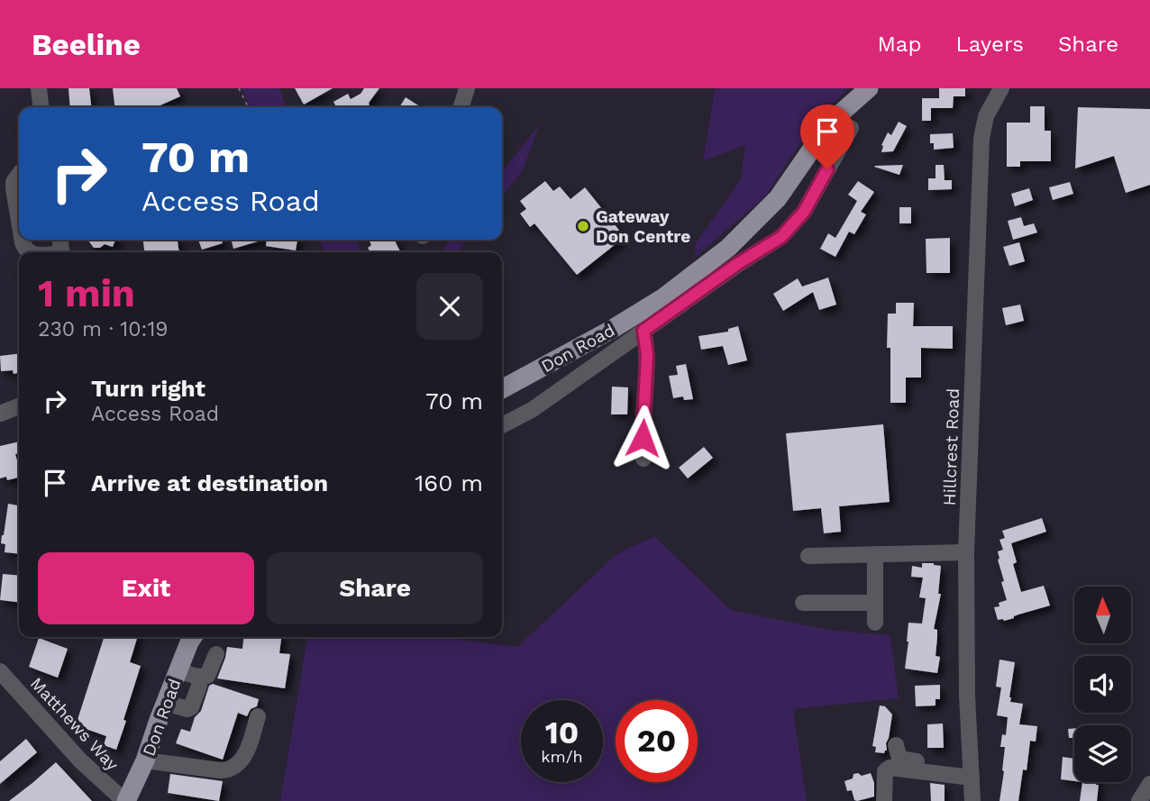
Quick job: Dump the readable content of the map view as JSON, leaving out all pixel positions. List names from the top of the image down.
{
  "streets": {
    "main road": ["Don Road"],
    "street": ["Hillcrest Road", "Matthews Way"]
  },
  "crossings": [
    ["Don Road", "Matthews Way"]
  ],
  "places": ["Gateway Don Centre"],
  "north": "top",
  "page": {
    "header": "Beeline",
    "nav": ["Map", "Layers", "Share"],
    "turn": ["70 m", "Access Road"],
    "heading": ["1 min", "230 m · 10:19"],
    "list": [
      {
        "name": "Turn right",
        "note": "Access Road",
        "value": "70 m"
      },
      {
        "name": "Arrive at destination",
        "value": "160 m"
      }
    ],
    "buttons": ["Exit", "Share"],
    "speed": "10 km/h",
    "limit": "20"
  }
}
